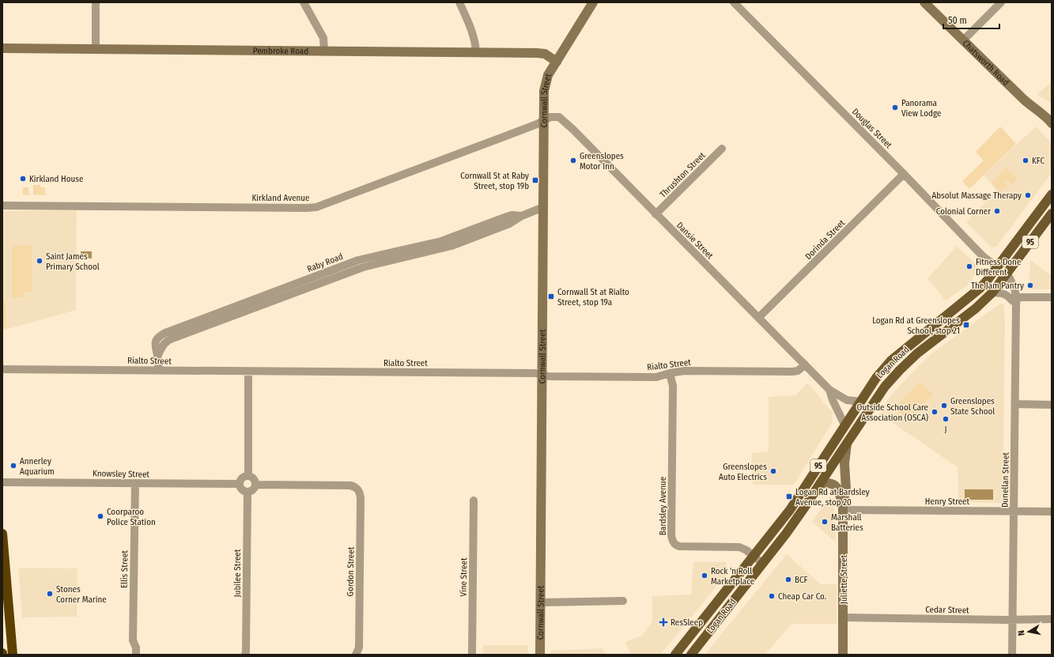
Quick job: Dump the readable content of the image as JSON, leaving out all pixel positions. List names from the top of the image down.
{
  "streets": {
    "main road": [
      "Pembroke Road",
      "Chatsworth Road",
      "Cornwall Street",
      "95",
      "Logan Road",
      "Juliette Street"
    ],
    "street": [
      "Douglas Street",
      "Thrushton Street",
      "Kirkland Avenue",
      "Dorinda Street",
      "Dansie Street",
      "Raby Road",
      "Rialto Street",
      "Knowsley Street",
      "Dunellan Street",
      "Henry Street",
      "Bardsley Avenue",
      "Ellis Street",
      "Gordon Street",
      "Jubilee Street",
      "Vine Street",
      "Cedar Street"
    ]
  },
  "crossings": [
    ["Pembroke Road", "Cornwall Street"],
    ["Cornwall Street", "Kirkland Avenue"],
    ["Cornwall Street", "Dansie Street"],
    ["Cornwall Street", "Raby Road"],
    ["Cornwall Street", "Rialto Street"],
    ["Douglas Street", "Dorinda Street"],
    ["Douglas Street", "Logan Road"],
    ["Thrushton Street", "Dansie Street"],
    ["Kirkland Avenue", "Dansie Street"],
    ["Dorinda Street", "Dansie Street"],
    ["Dansie Street", "Rialto Street"],
    ["Dansie Street", "Logan Road"],
    ["Raby Road", "Rialto Street"],
    ["Rialto Street", "Bardsley Avenue"],
    ["Logan Road", "Dunellan Street"],
    ["Logan Road", "Bardsley Avenue"],
    ["Logan Road", "Juliette Street"],
    ["Knowsley Street", "Ellis Street"],
    ["Knowsley Street", "Gordon Street"],
    ["Knowsley Street", "Jubilee Street"],
    ["Dunellan Street", "Henry Street"],
    ["Dunellan Street", "Cedar Street"],
    ["Henry Street", "Juliette Street"],
    ["Gordon Street", "Jubilee Street"],
    ["Juliette Street", "Cedar Street"]
  ],
  "places": {
    "other": [
      "Panorama View Lodge",
      "Greenslopes Motor Inn",
      "KFC",
      "Kirkland House",
      "Absolut Massage Therapy",
      "Colonial Corner",
      "Saint James Primary School",
      "Fitness Done Different",
      "The Jam Pantry",
      "Greenslopes State School",
      "Outside School Care Association (OSCA)",
      "J",
      "Annerley Aquarium",
      "Greenslopes Auto Electrics",
      "Coorparoo Police Station",
      "Marshall Batteries",
      "Rock 'n Roll Marketplace",
      "BCF",
      "Stones Corner Marine",
      "Cheap Car Co."
    ],
    "transit": [
      "Cornwall St at Raby Street, stop 19b",
      "Cornwall St at Rialto Street, stop 19a",
      "Logan Rd at Greenslopes School, stop 21",
      "Logan Rd at Bardsley Avenue, stop 20"
    ],
    "health": ["ResSleep"]
  },
  "scale_bar": "50 m",
  "north": "left"
}
